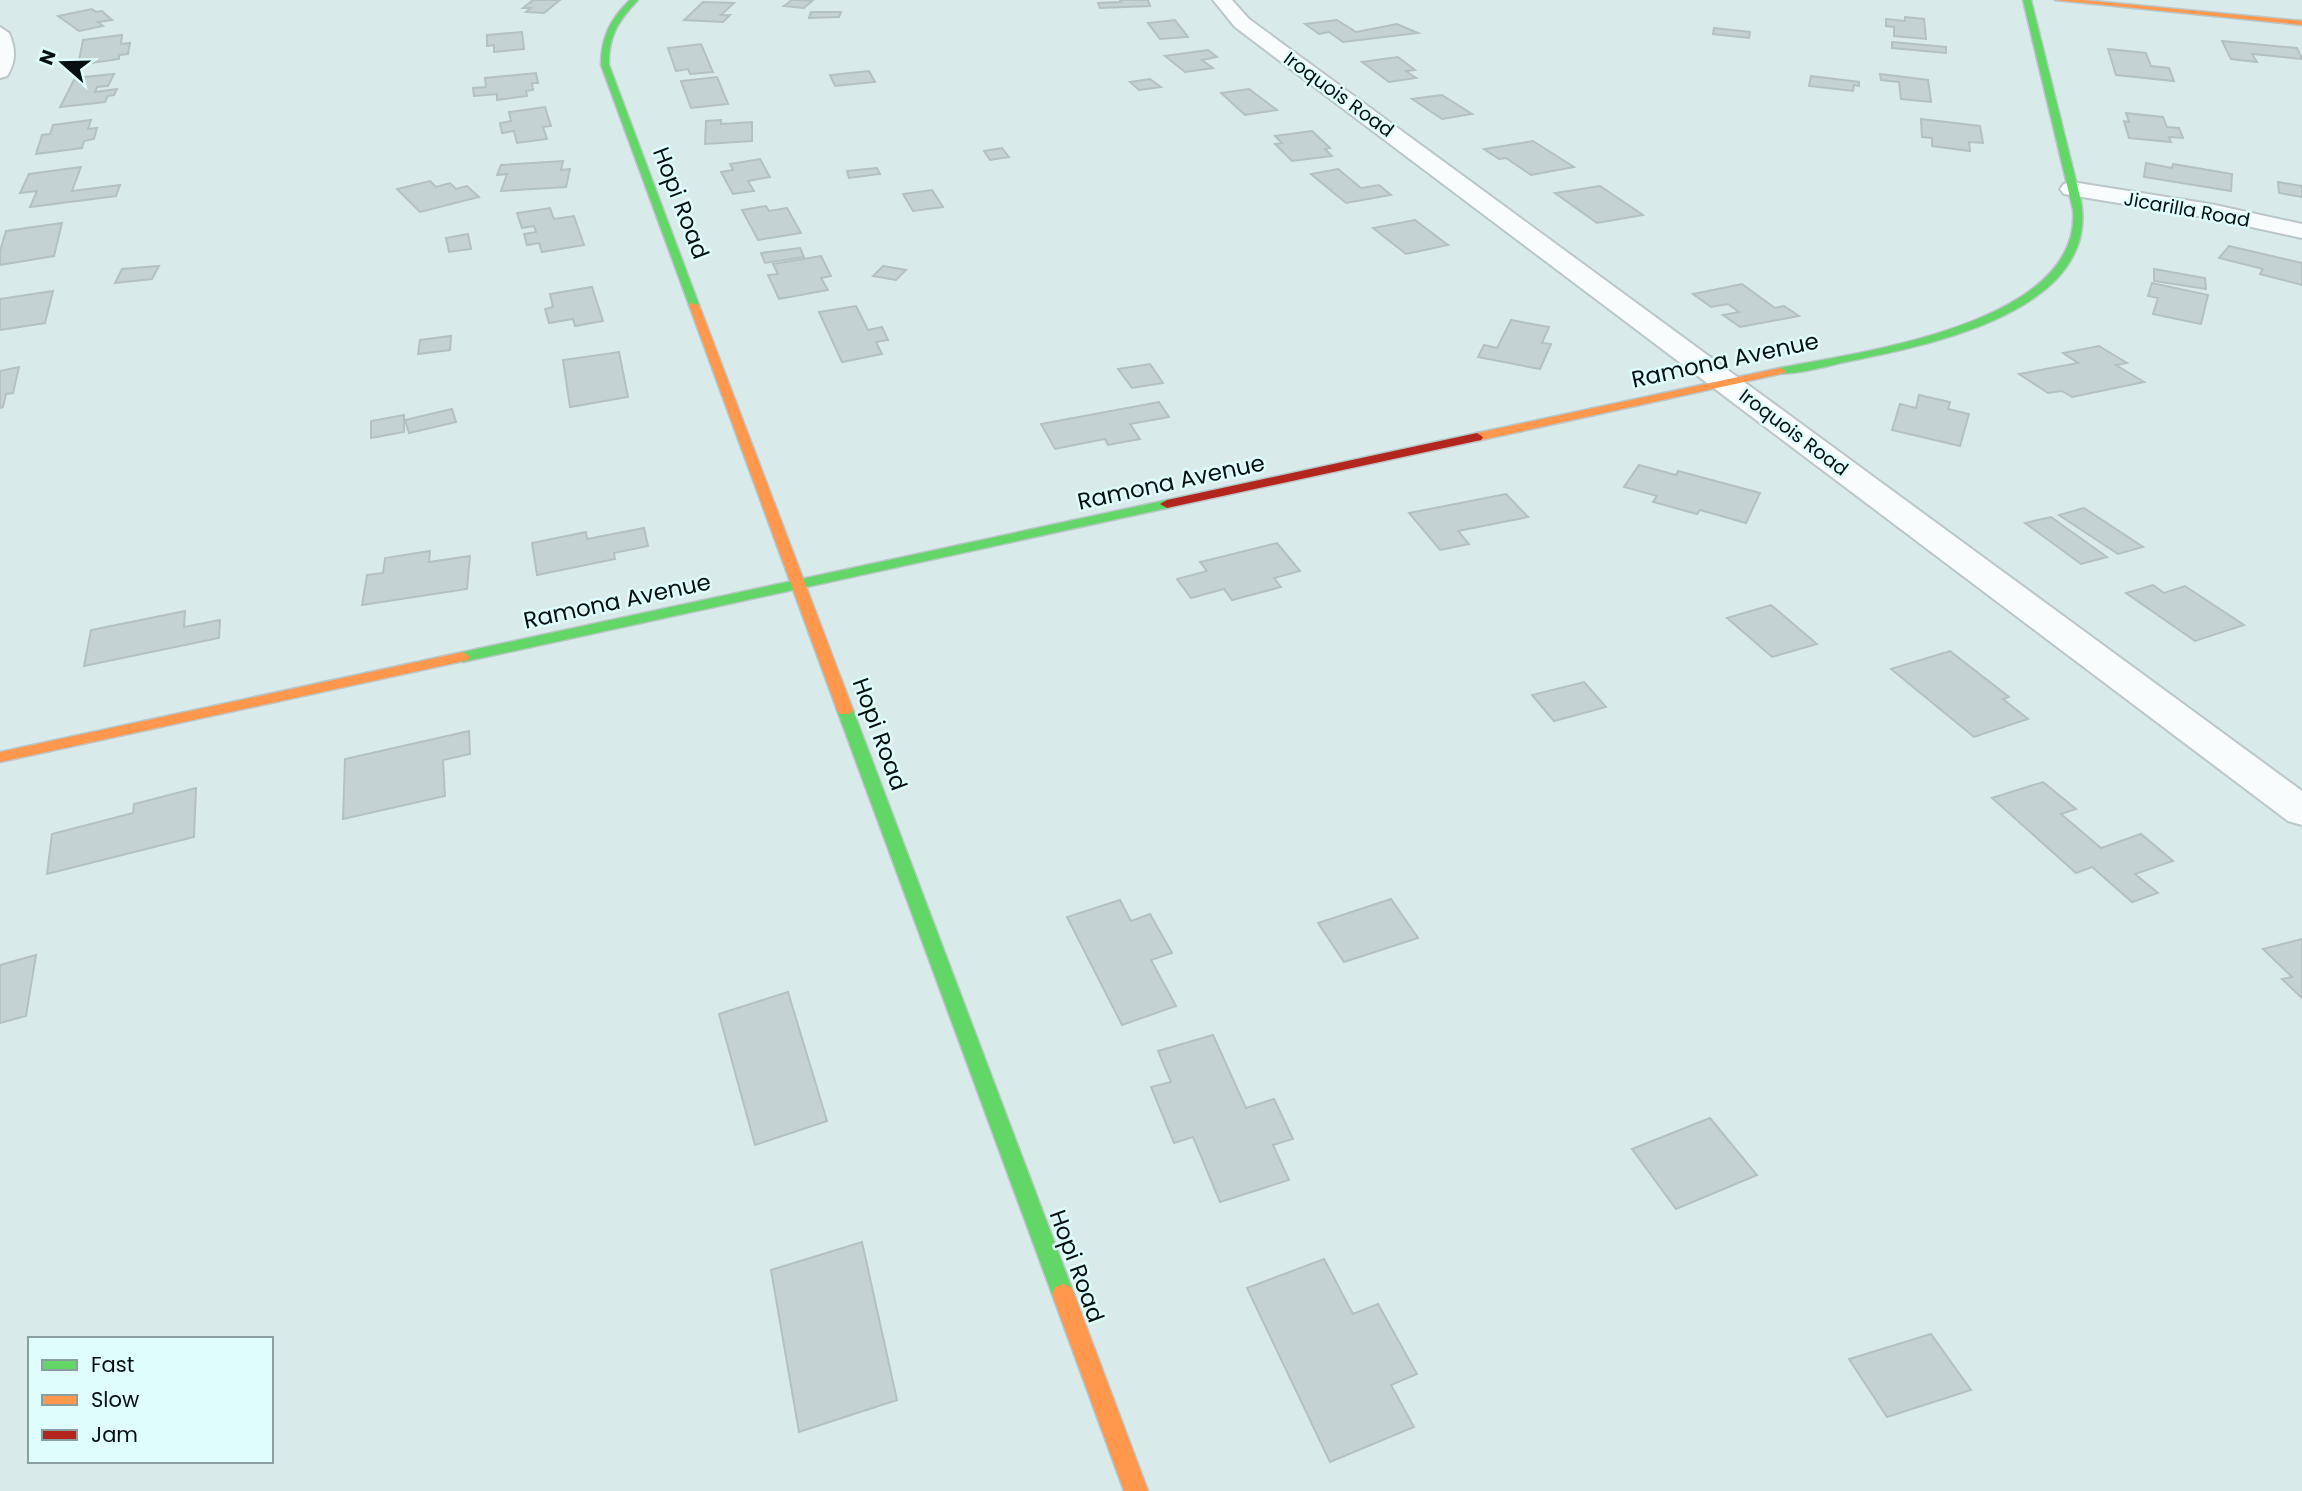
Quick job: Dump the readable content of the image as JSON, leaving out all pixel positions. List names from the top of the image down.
{
  "streets": {
    "street": [
      "Iroquois Road",
      "Hopi Road",
      "Jicarilla Road",
      "Ramona Avenue"
    ]
  },
  "crossings": [
    ["Iroquois Road", "Ramona Avenue"],
    ["Hopi Road", "Ramona Avenue"],
    ["Jicarilla Road", "Ramona Avenue"]
  ],
  "legend": ["Fast", "Slow", "Jam"],
  "north": "left"
}
